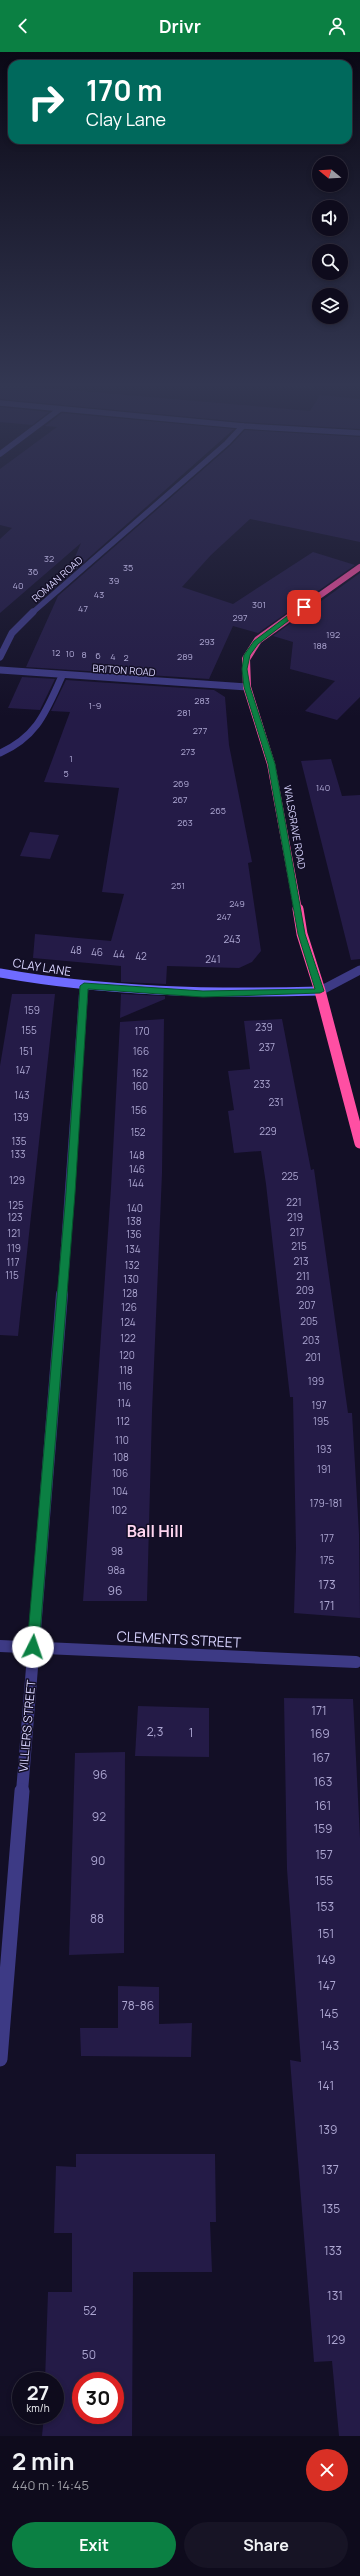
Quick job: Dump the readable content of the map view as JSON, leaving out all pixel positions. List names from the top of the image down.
{
  "streets": {
    "highway": ["WALSGRAVE ROAD"],
    "street": [
      "ROMAN ROAD",
      "BRITON ROAD",
      "CLAY LANE",
      "CLEMENTS STREET",
      "VILLIERS STREET"
    ]
  },
  "crossings": [
    ["BRITON ROAD", "WALSGRAVE ROAD"],
    ["WALSGRAVE ROAD", "CLAY LANE"],
    ["CLAY LANE", "VILLIERS STREET"],
    ["CLEMENTS STREET", "VILLIERS STREET"]
  ],
  "districts": ["Ball Hill"],
  "house_numbers": [
    "32",
    "35",
    "36",
    "39",
    "40",
    "43",
    "301",
    "47",
    "297",
    "192",
    "293",
    "188",
    "12",
    "10",
    "8",
    "6",
    "4",
    "289",
    "2",
    "283",
    "1-9",
    "281",
    "277",
    "273",
    "1",
    "5",
    "269",
    "140",
    "267",
    "265",
    "263",
    "251",
    "249",
    "247",
    "243",
    "48",
    "46",
    "44",
    "42",
    "241",
    "159",
    "239",
    "155",
    "170",
    "237",
    "151",
    "166",
    "147",
    "162",
    "233",
    "160",
    "143",
    "231",
    "156",
    "139",
    "229",
    "152",
    "135",
    "133",
    "148",
    "146",
    "225",
    "129",
    "144",
    "221",
    "125",
    "140",
    "123",
    "219",
    "138",
    "217",
    "121",
    "136",
    "215",
    "119",
    "134",
    "213",
    "117",
    "132",
    "115",
    "211",
    "130",
    "209",
    "128",
    "207",
    "126",
    "205",
    "124",
    "122",
    "203",
    "120",
    "201",
    "118",
    "199",
    "116",
    "114",
    "197",
    "112",
    "195",
    "110",
    "193",
    "108",
    "191",
    "106",
    "104",
    "179-181",
    "102",
    "177",
    "98",
    "175",
    "98a",
    "173",
    "96",
    "171",
    "171",
    "2,3",
    "1",
    "169",
    "167",
    "96",
    "163",
    "161",
    "92",
    "159",
    "157",
    "90",
    "155",
    "153",
    "88",
    "151",
    "149",
    "147",
    "78-86",
    "145",
    "143",
    "141",
    "139",
    "137",
    "135",
    "133",
    "131",
    "52",
    "129",
    "50"
  ],
  "north": "left",
  "page": {
    "header": "Drivr",
    "turn": ["170 m", "Clay Lane"],
    "speed": "27 km/h",
    "limit": "30",
    "heading": ["2 min", "440 m · 14:45"],
    "buttons": ["Exit", "Share"]
  }
}
